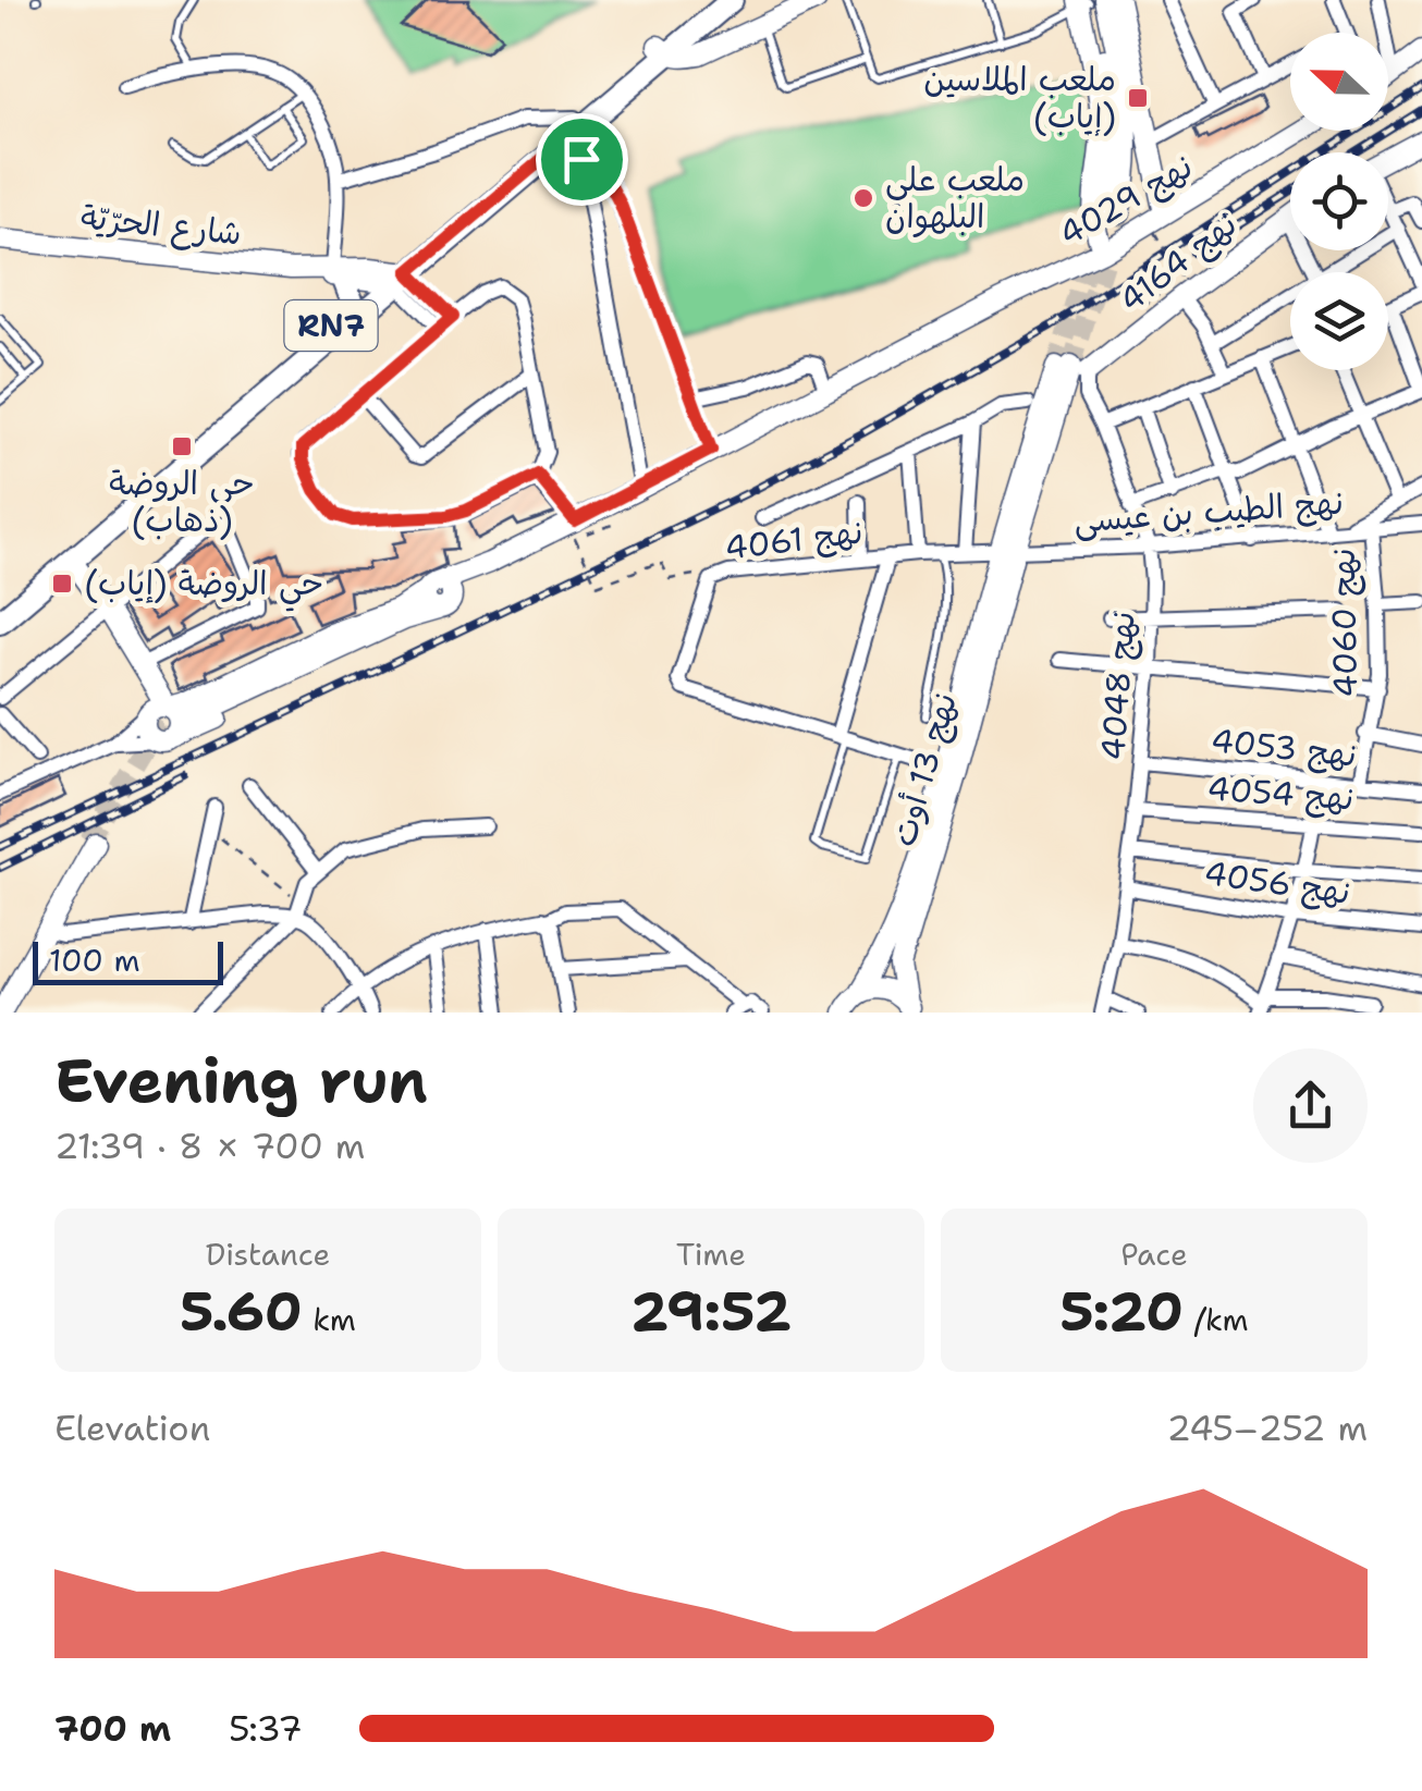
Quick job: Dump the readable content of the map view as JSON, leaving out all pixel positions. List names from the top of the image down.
{
  "streets": {
    "main road": ["RN7"],
    "street": [
      "نهج 4029",
      "شارع الحرّيّة",
      "نهج 4164",
      "نهج الطيب بن عيسى",
      "نهج 4061",
      "نهج 4060",
      "نهج 4048",
      "نهج 4053",
      "نهج 13 أوت",
      "نهج 4054",
      "نهج 4056"
    ]
  },
  "crossings": [
    ["شارع الحرّيّة", "RN7"],
    ["نهج 4164", "نهج 4048"],
    ["نهج الطيب بن عيسى", "نهج 4061"],
    ["نهج الطيب بن عيسى", "نهج 4060"],
    ["نهج الطيب بن عيسى", "نهج 4048"],
    ["نهج الطيب بن عيسى", "نهج 13 أوت"],
    ["نهج 4061", "نهج 13 أوت"],
    ["نهج 4060", "نهج 4053"],
    ["نهج 4048", "نهج 4053"],
    ["نهج 4048", "نهج 4054"],
    ["نهج 4048", "نهج 4056"]
  ],
  "places": {
    "transit": ["ملعب الملاسين (إياب)", "حي الروضة (ذهاب)", "حي الروضة (إياب)"],
    "other": ["ملعب علي البلهوان"]
  },
  "scale_bar": "100 m",
  "north": "left",
  "page": {
    "scale": "100 m",
    "heading": ["Evening run", "21:39 · 8 × 700 m"],
    "stats": [
      ["Distance", "5.60 km"],
      ["Time", "29:52"],
      ["Pace", "5:20 /km"]
    ],
    "chart": ["Elevation", "245–252 m"],
    "list": [
      {
        "name": "700 m",
        "note": "5:37"
      }
    ]
  }
}
